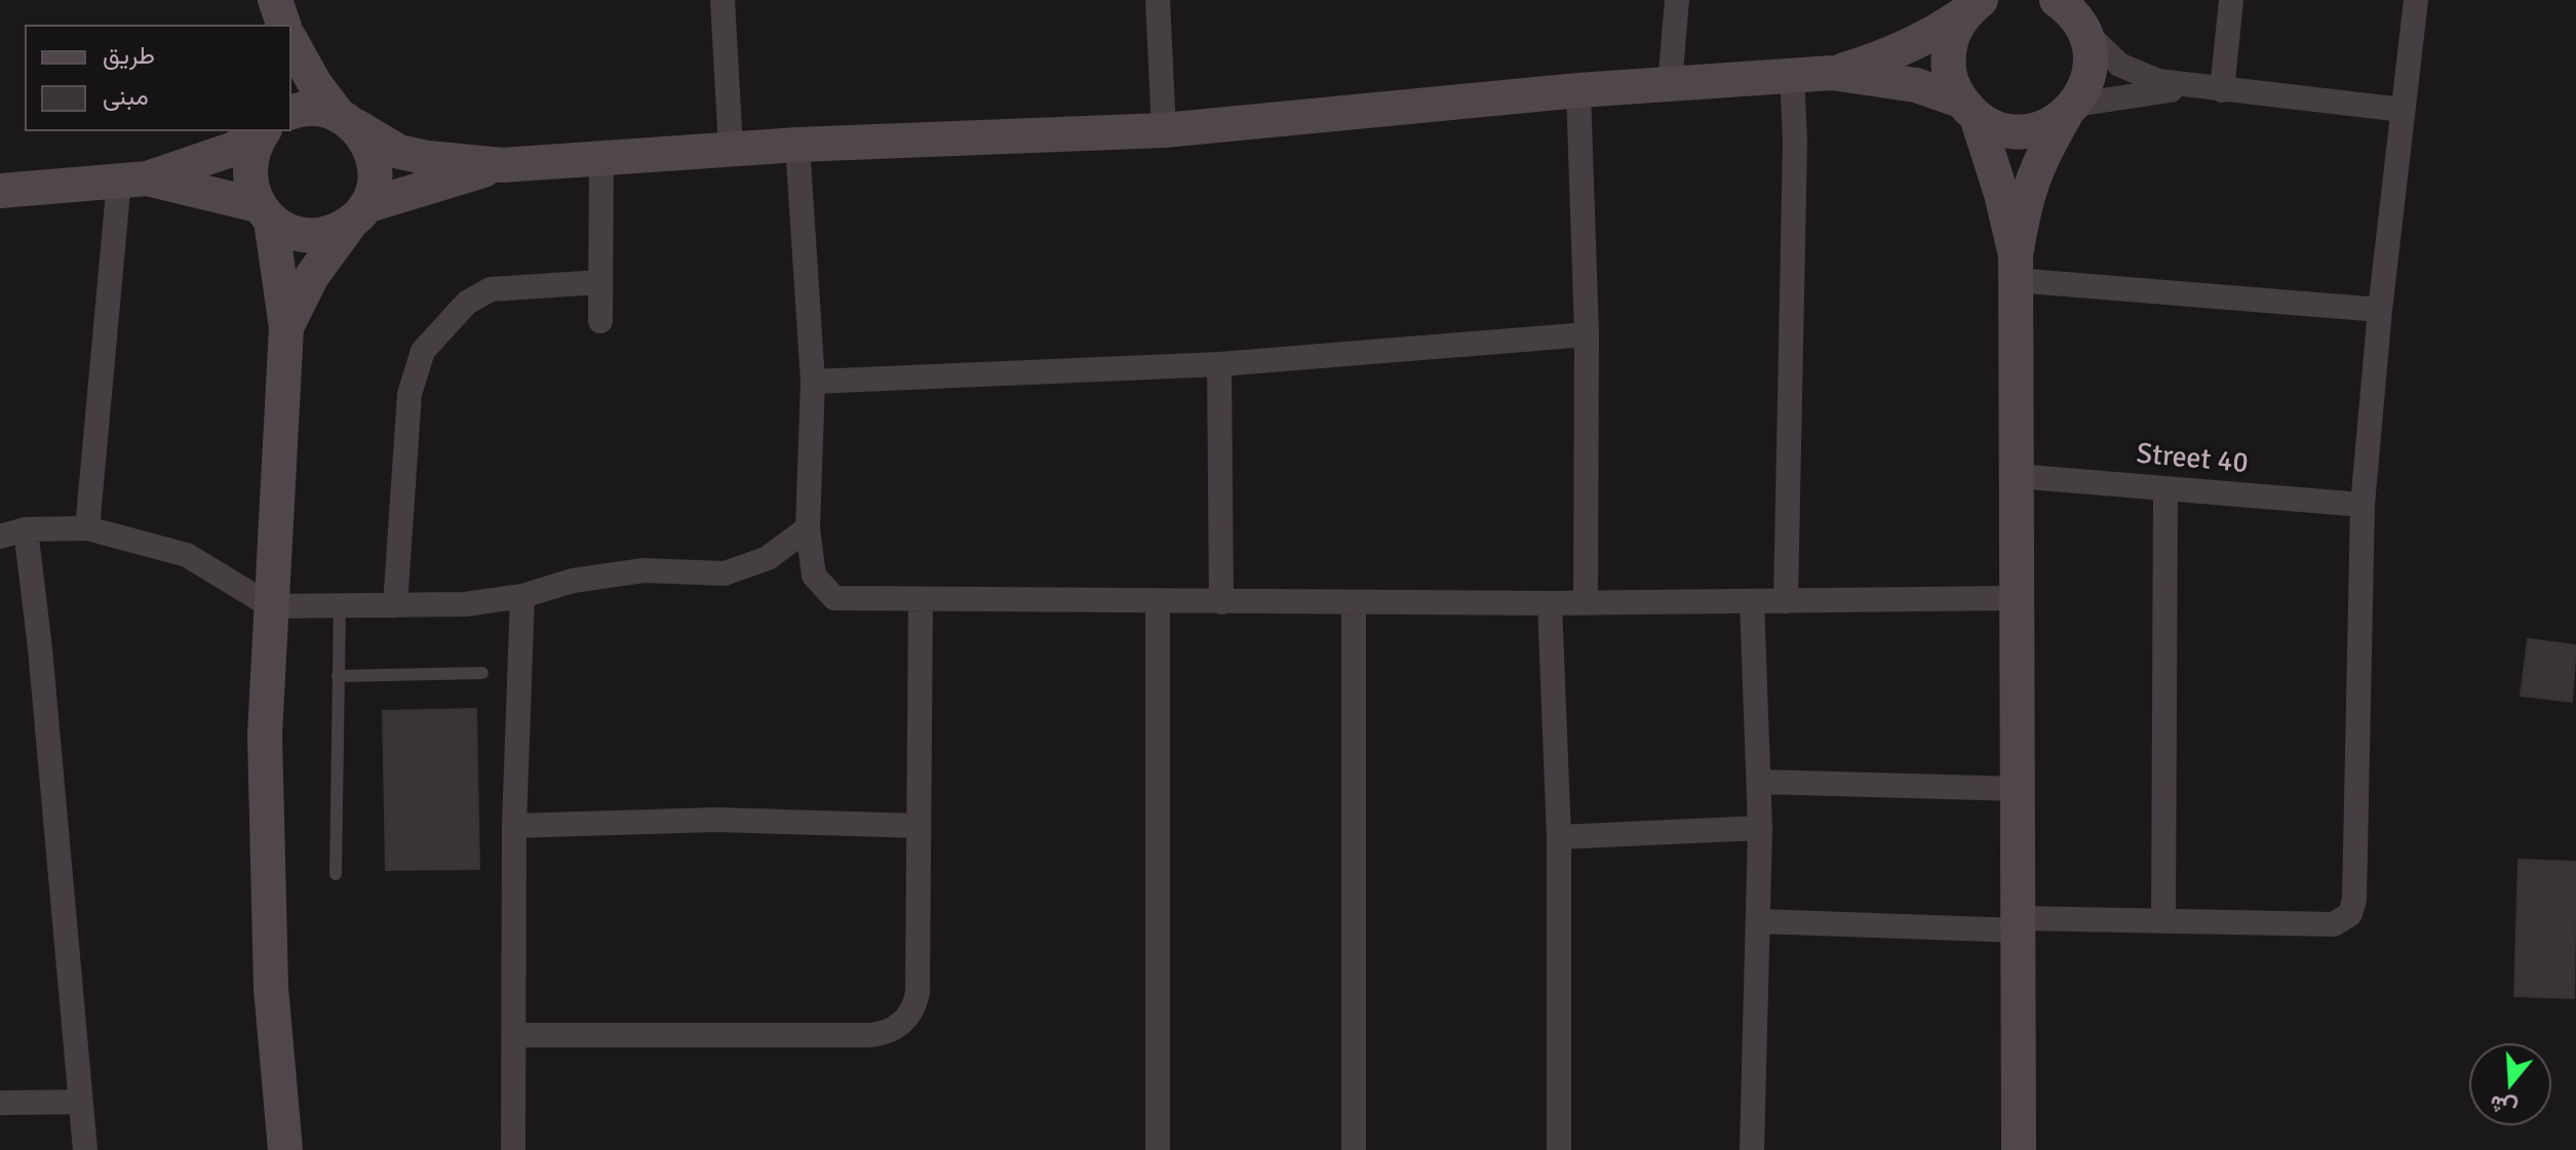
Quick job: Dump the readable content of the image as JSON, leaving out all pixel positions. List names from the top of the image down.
{
  "streets": {
    "street": ["Street 40"]
  },
  "legend": ["طريق", "مبنى"],
  "north": "bottom"
}
